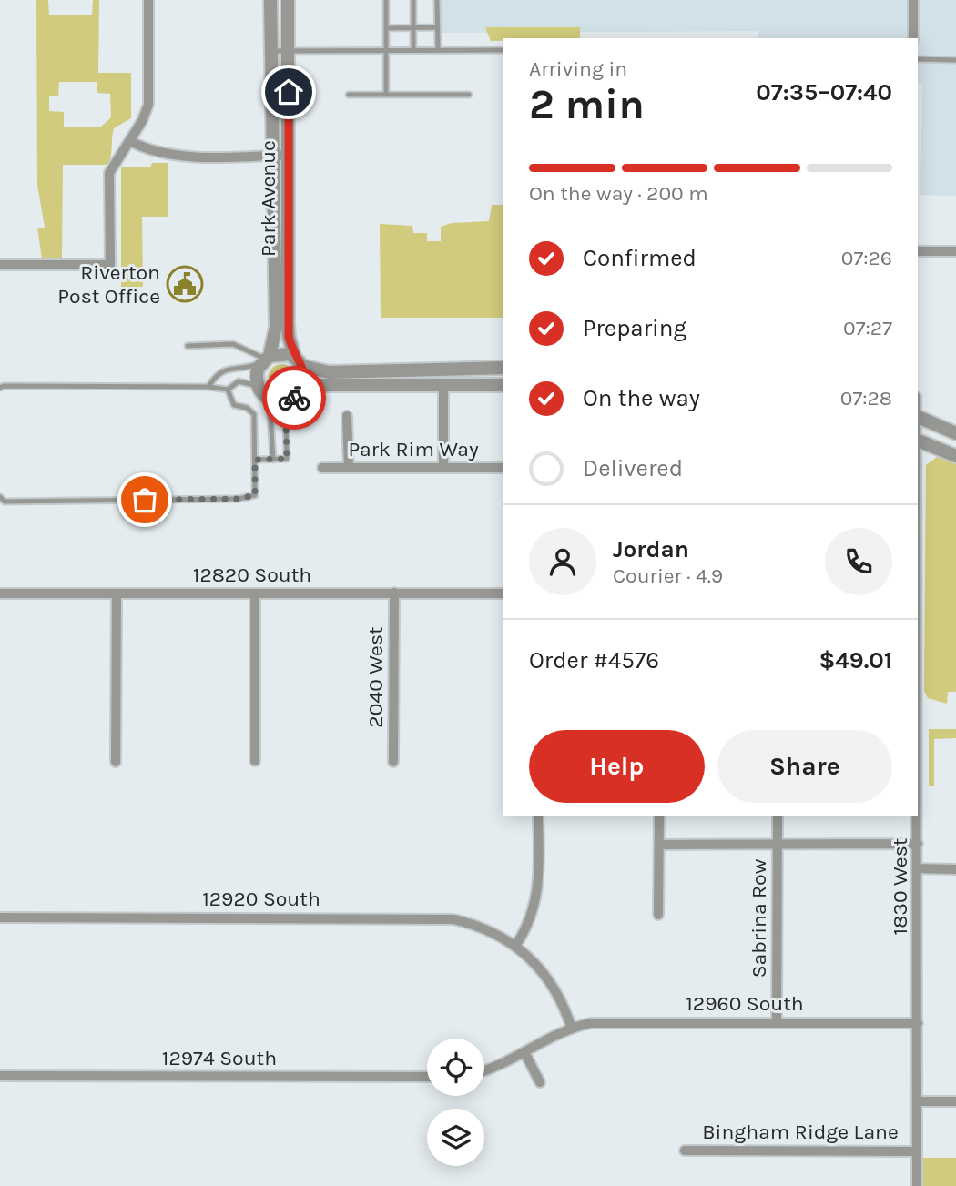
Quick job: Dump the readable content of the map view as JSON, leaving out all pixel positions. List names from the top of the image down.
{
  "streets": {
    "street": [
      "Park Avenue",
      "Park Rim Way",
      "12820 South",
      "2040 West",
      "1830 West",
      "12920 South",
      "Sabrina Row",
      "12960 South",
      "12974 South",
      "Bingham Ridge Lane"
    ]
  },
  "crossings": [
    ["12820 South", "2040 West"],
    ["1830 West", "12960 South"],
    ["1830 West", "Bingham Ridge Lane"],
    ["12920 South", "12960 South"],
    ["Sabrina Row", "12960 South"]
  ],
  "places": {
    "public building": ["Riverton Post Office"]
  },
  "page": {
    "heading": ["2 min", "Arriving in", "07:35–07:40"],
    "panel": [
      "Jordan",
      "Courier · 4.9",
      "Order #4576",
      "$49.01"
    ],
    "bar": "On the way · 200 m",
    "list": [
      ["Confirmed", "07:26"],
      ["Preparing", "07:27"],
      ["On the way", "07:28"],
      "Delivered"
    ],
    "buttons": ["Help", "Share"]
  }
}
